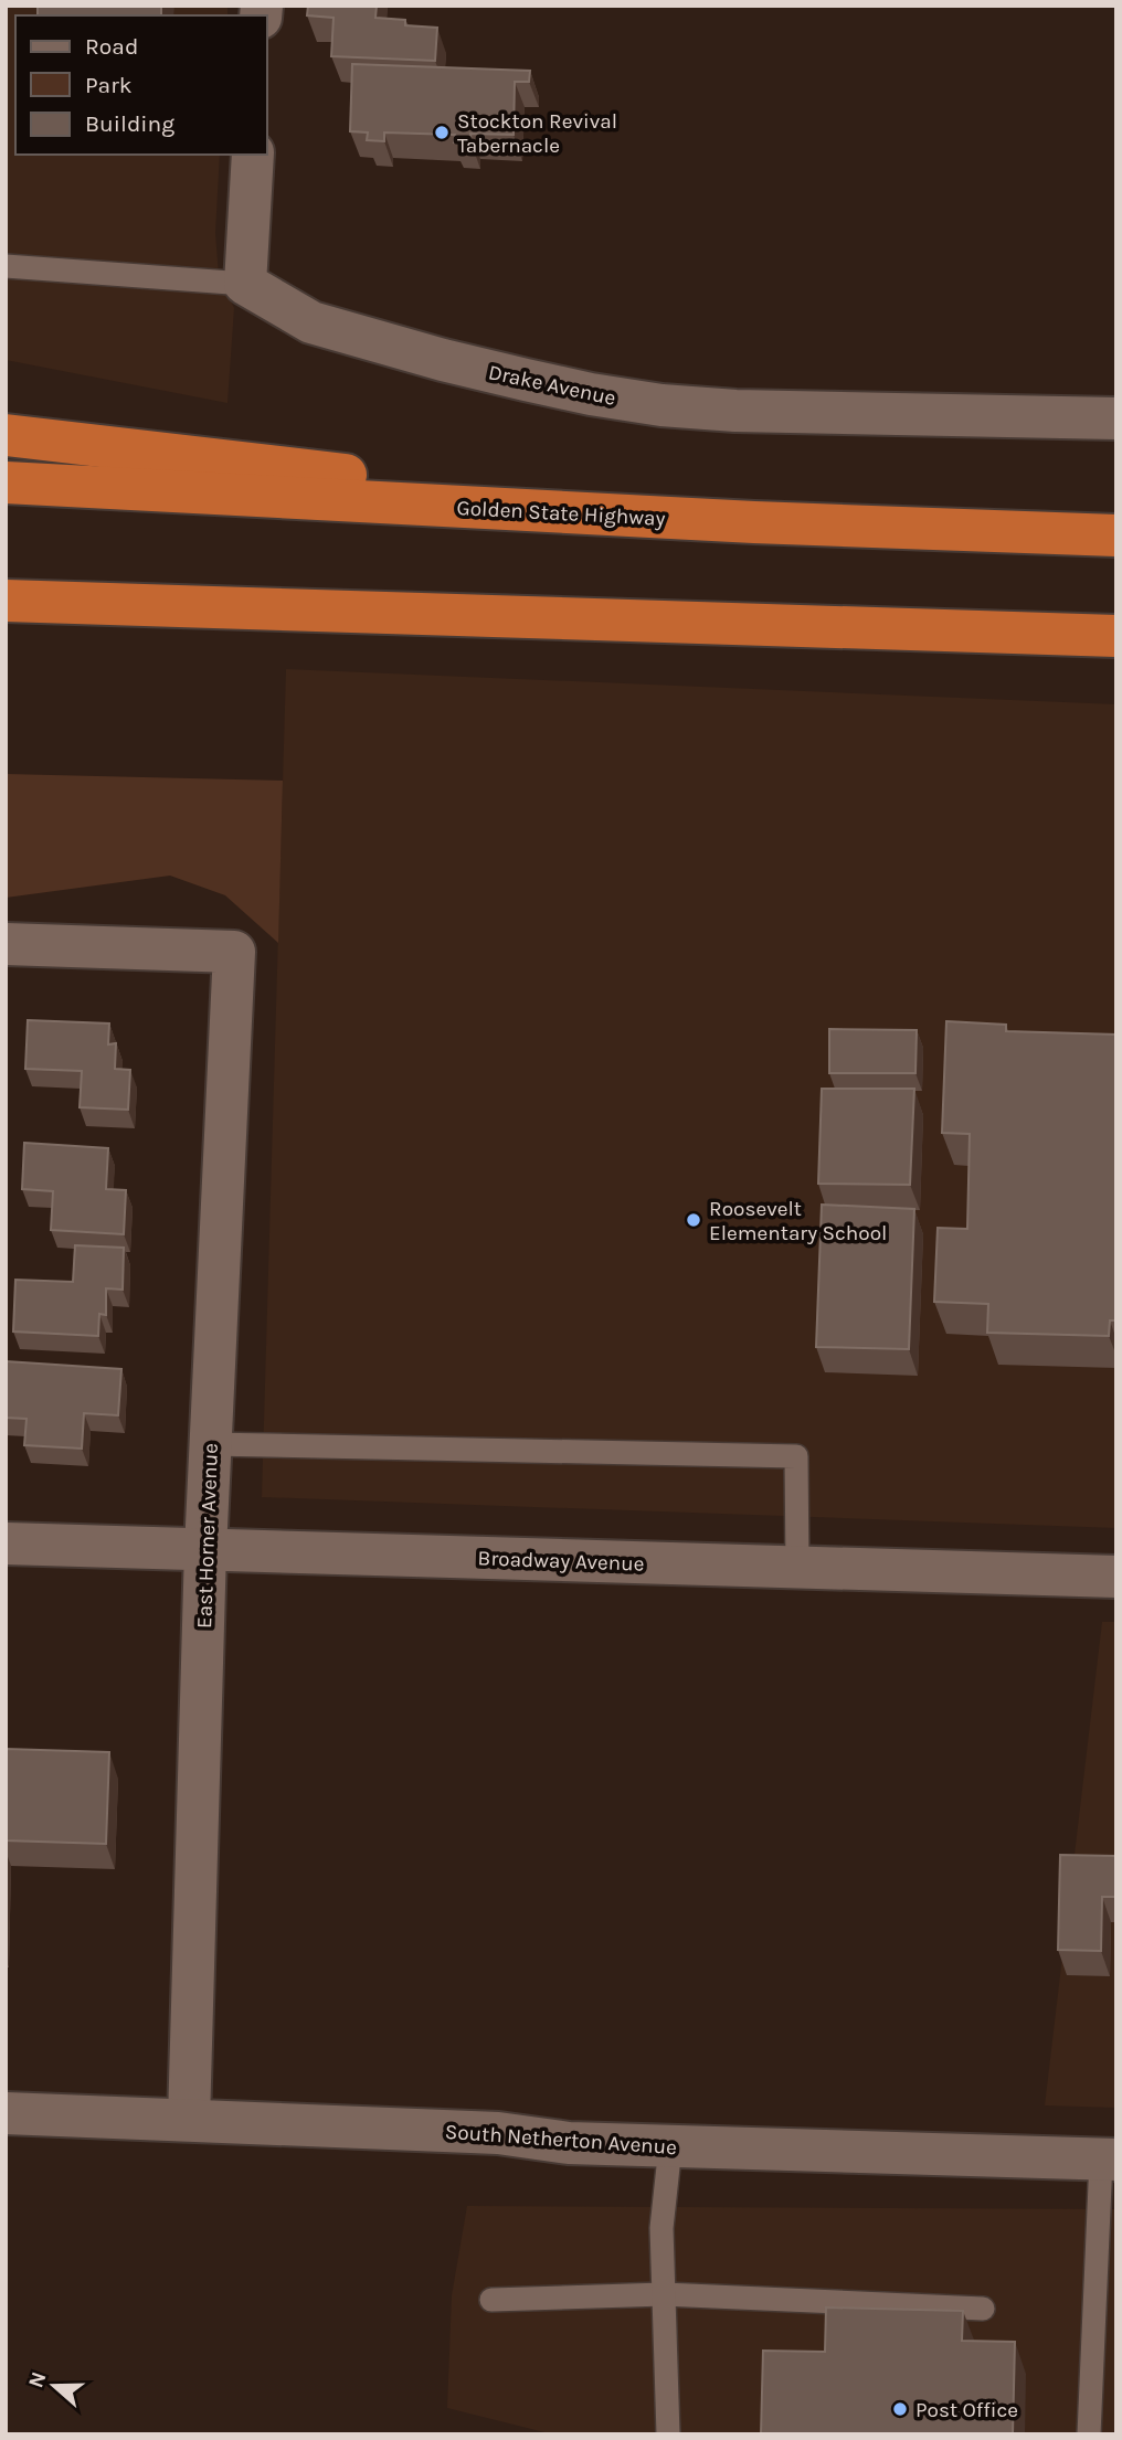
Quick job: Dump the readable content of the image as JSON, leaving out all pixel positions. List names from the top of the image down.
{
  "streets": {
    "highway": ["Golden State Highway"],
    "street": [
      "Drake Avenue",
      "East Horner Avenue",
      "Broadway Avenue",
      "South Netherton Avenue"
    ]
  },
  "crossings": [
    ["East Horner Avenue", "Broadway Avenue"],
    ["East Horner Avenue", "South Netherton Avenue"]
  ],
  "places": ["Stockton Revival Tabernacle", "Roosevelt Elementary School", "Post Office"],
  "legend": ["Road", "Park", "Building"],
  "north": "left"
}
